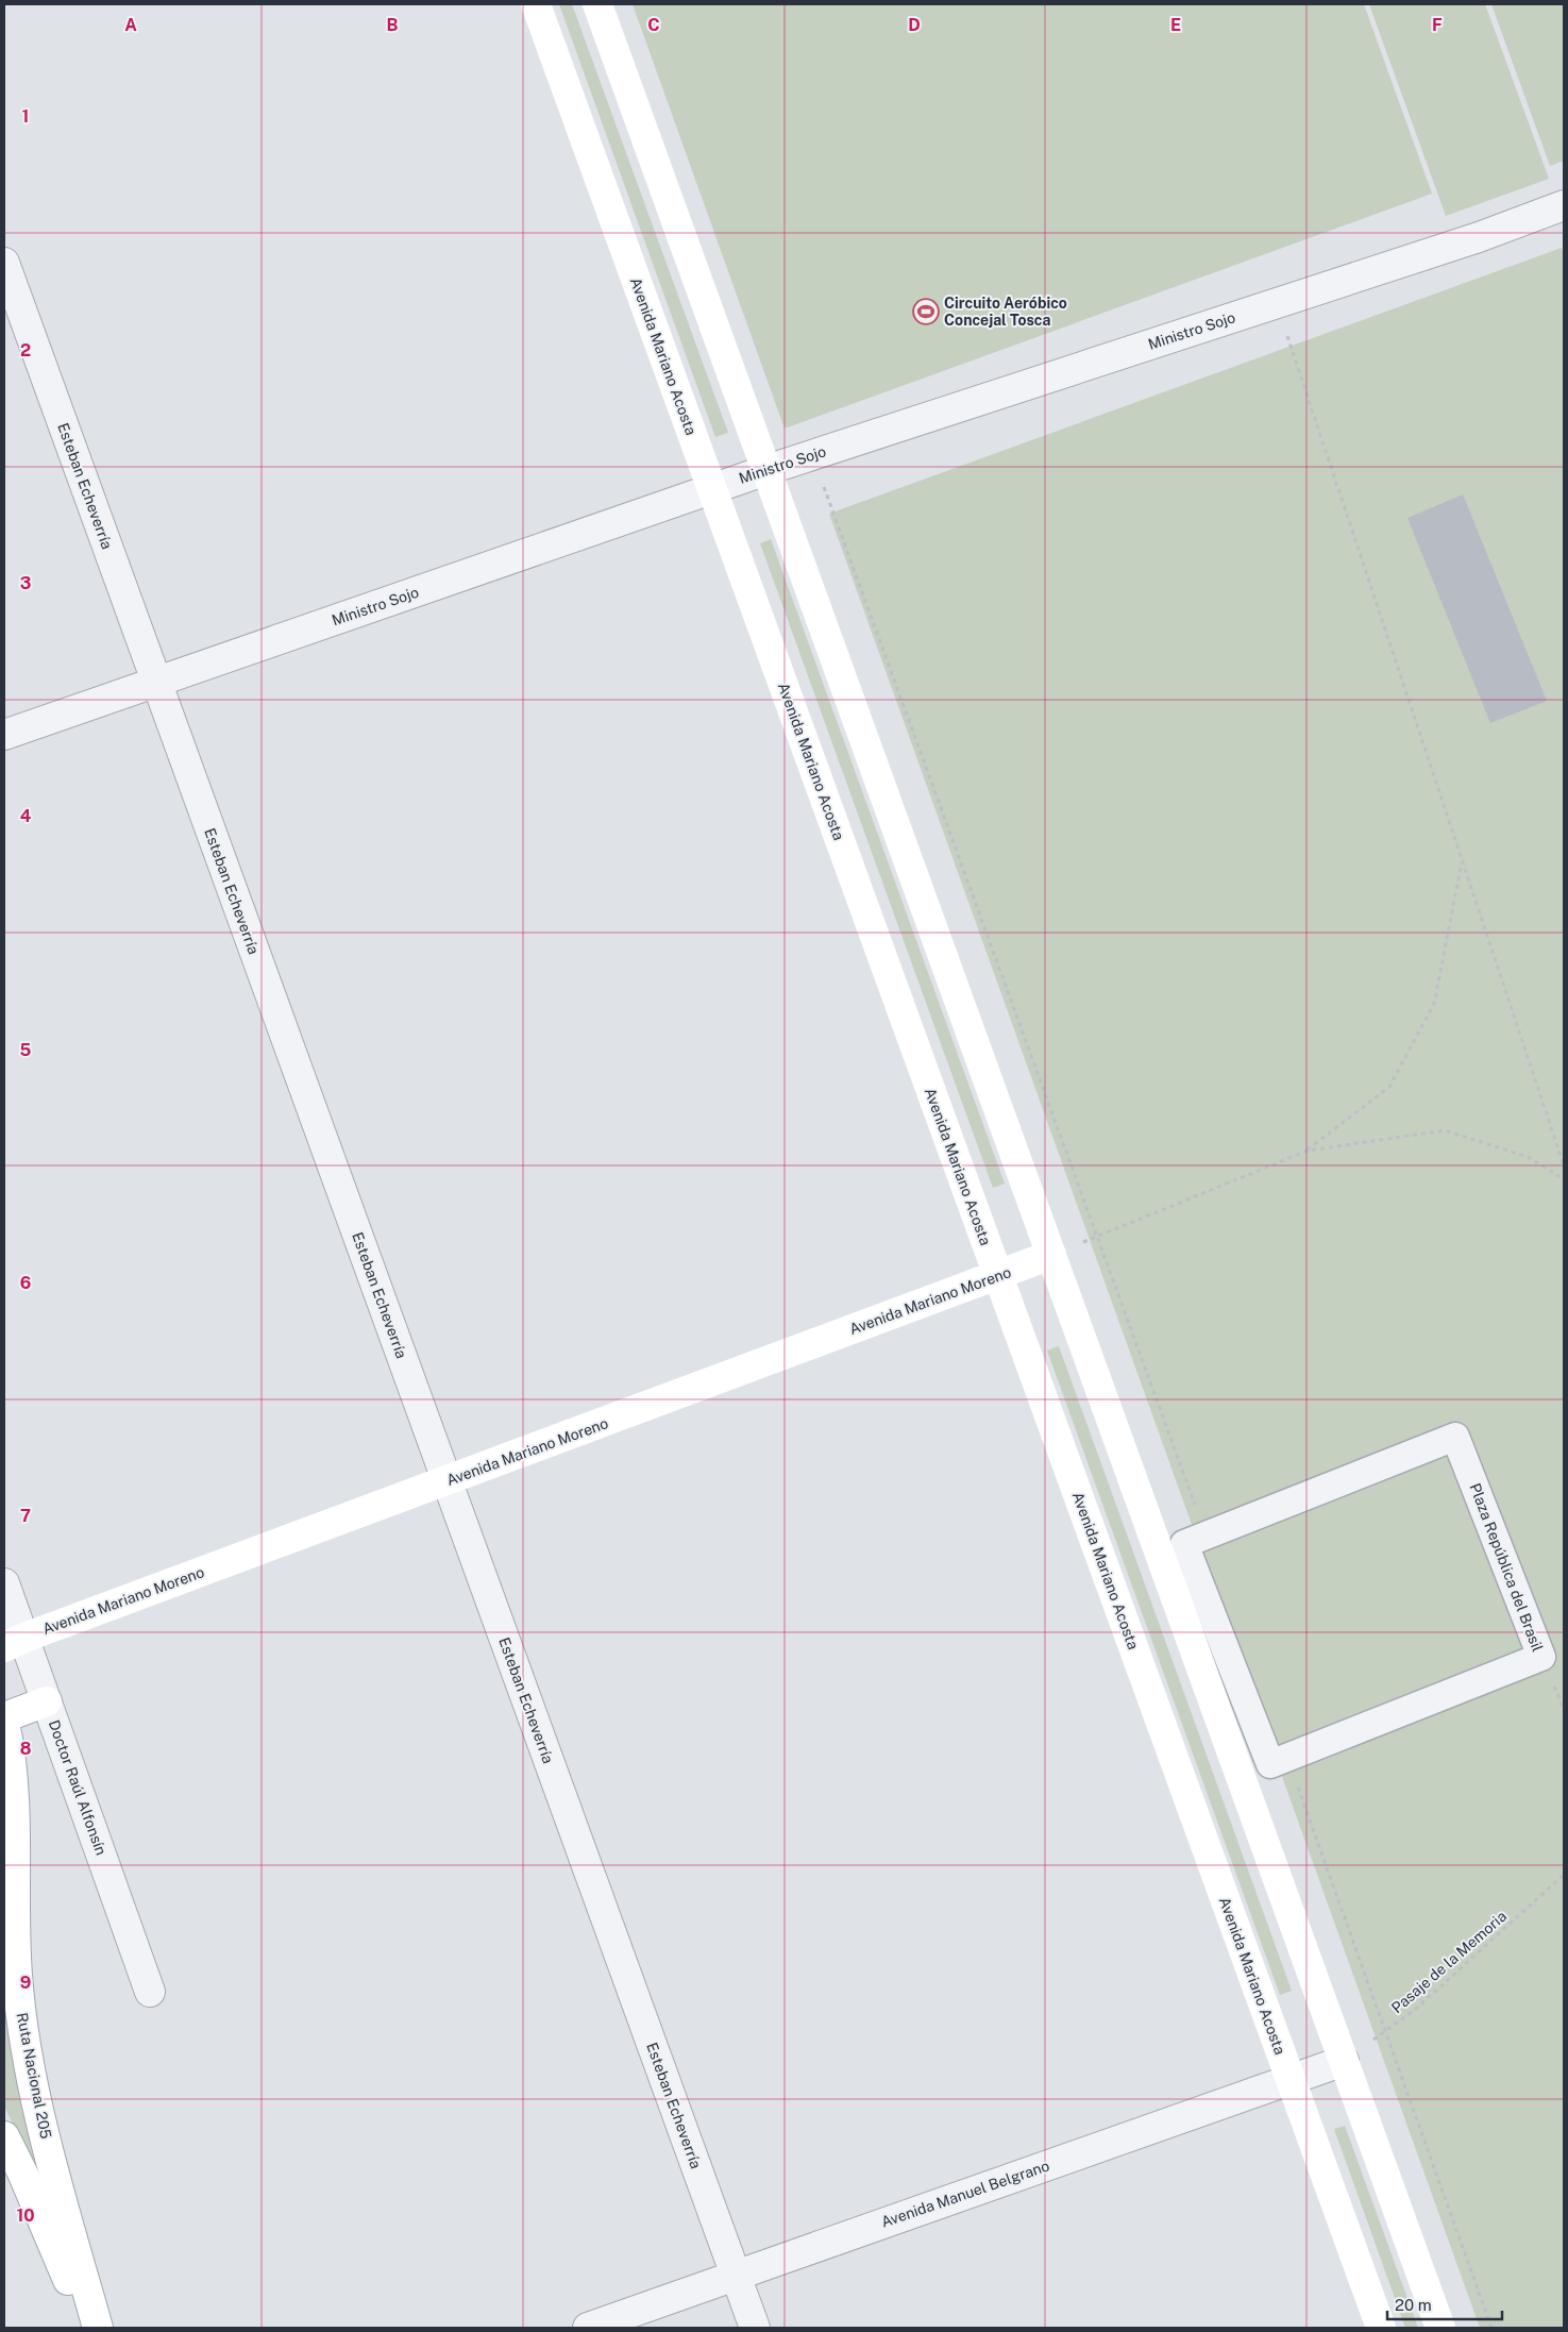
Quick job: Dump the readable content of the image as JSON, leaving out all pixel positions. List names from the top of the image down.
{
  "streets": {
    "main road": ["Avenida Mariano Acosta", "Avenida Mariano Moreno", "Ruta Nacional 205"],
    "street": [
      "Ministro Sojo",
      "Esteban Echeverría",
      "Plaza República del Brasil",
      "Doctor Raúl Alfonsín",
      "Avenida Manuel Belgrano"
    ],
    "path": ["Pasaje de la Memoria"]
  },
  "crossings": [
    ["Ministro Sojo", "Avenida Mariano Acosta"],
    ["Ministro Sojo", "Esteban Echeverría"],
    ["Avenida Mariano Acosta", "Avenida Mariano Moreno"],
    ["Avenida Mariano Acosta", "Avenida Manuel Belgrano"],
    ["Esteban Echeverría", "Avenida Mariano Moreno"],
    ["Esteban Echeverría", "Avenida Manuel Belgrano"],
    ["Avenida Mariano Moreno", "Doctor Raúl Alfonsín"],
    ["Pasaje de la Memoria", "Avenida Manuel Belgrano"]
  ],
  "places": {
    "sports": ["Circuito Aeróbico Concejal Tosca"]
  },
  "scale_bar": "20 m",
  "grid": {
    "columns": [
      "A",
      "B",
      "C",
      "D",
      "E",
      "F"
    ],
    "rows": [
      "1",
      "2",
      "3",
      "4",
      "5",
      "6",
      "7",
      "8",
      "9",
      "10"
    ]
  }
}
